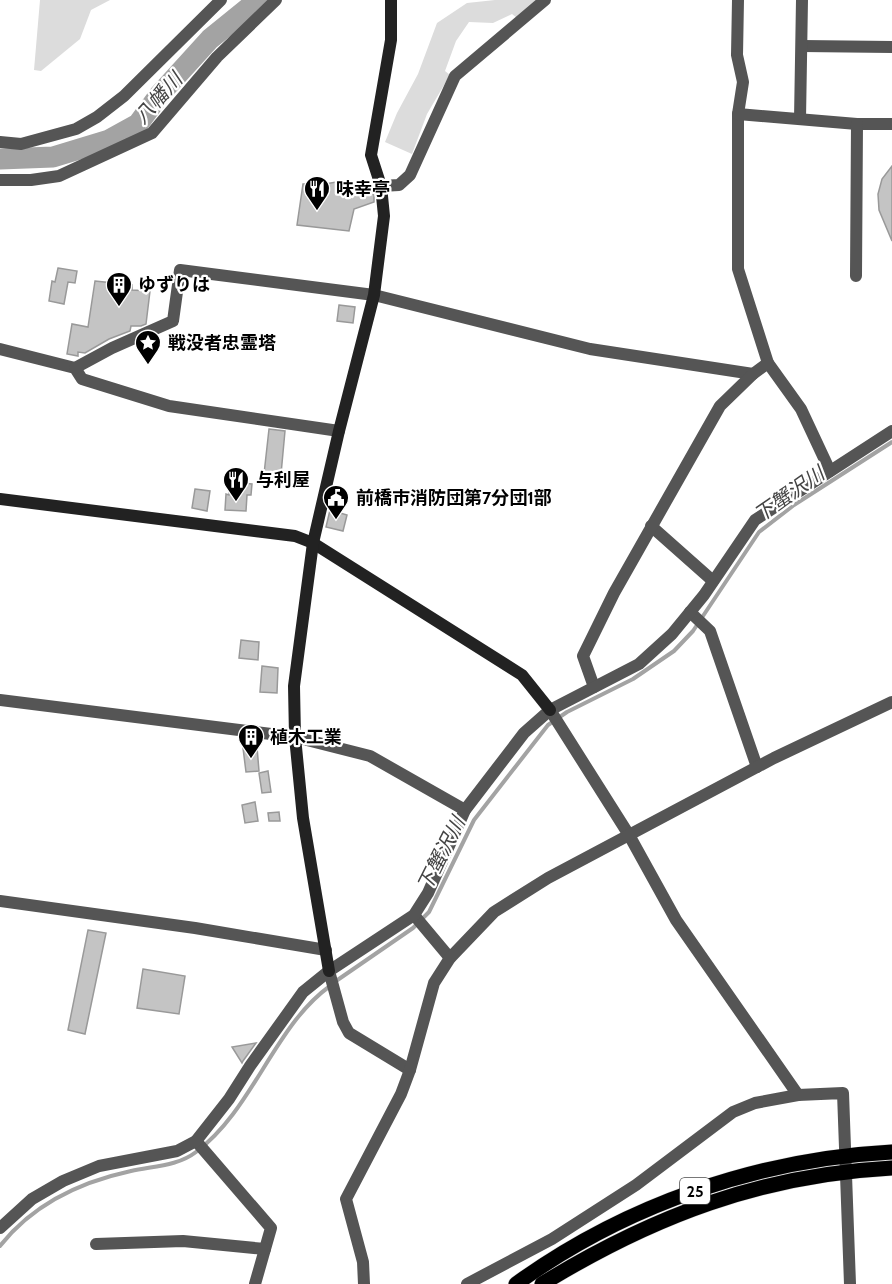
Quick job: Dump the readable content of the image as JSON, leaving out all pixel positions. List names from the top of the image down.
{
  "streets": {
    "main road": ["25"]
  },
  "water": ["八幡川", "下蟹沢川"],
  "places": {
    "restaurant": ["味幸亭", "与利屋"],
    "building": ["ゆずりは", "植木工業"],
    "place": ["戦没者忠霊塔"],
    "public building": ["前橋市消防団第7分団1部"]
  }
}
